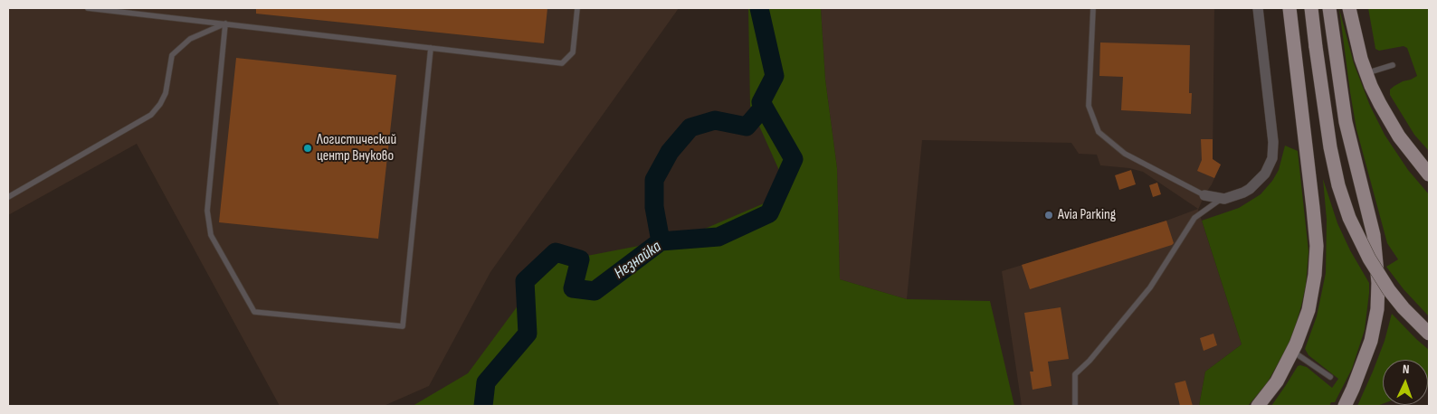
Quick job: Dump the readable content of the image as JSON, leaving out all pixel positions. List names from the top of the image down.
{
  "water": ["Незнайка"],
  "places": ["Логистический центр Внуково", "Avia Parking"],
  "north": "top"
}
